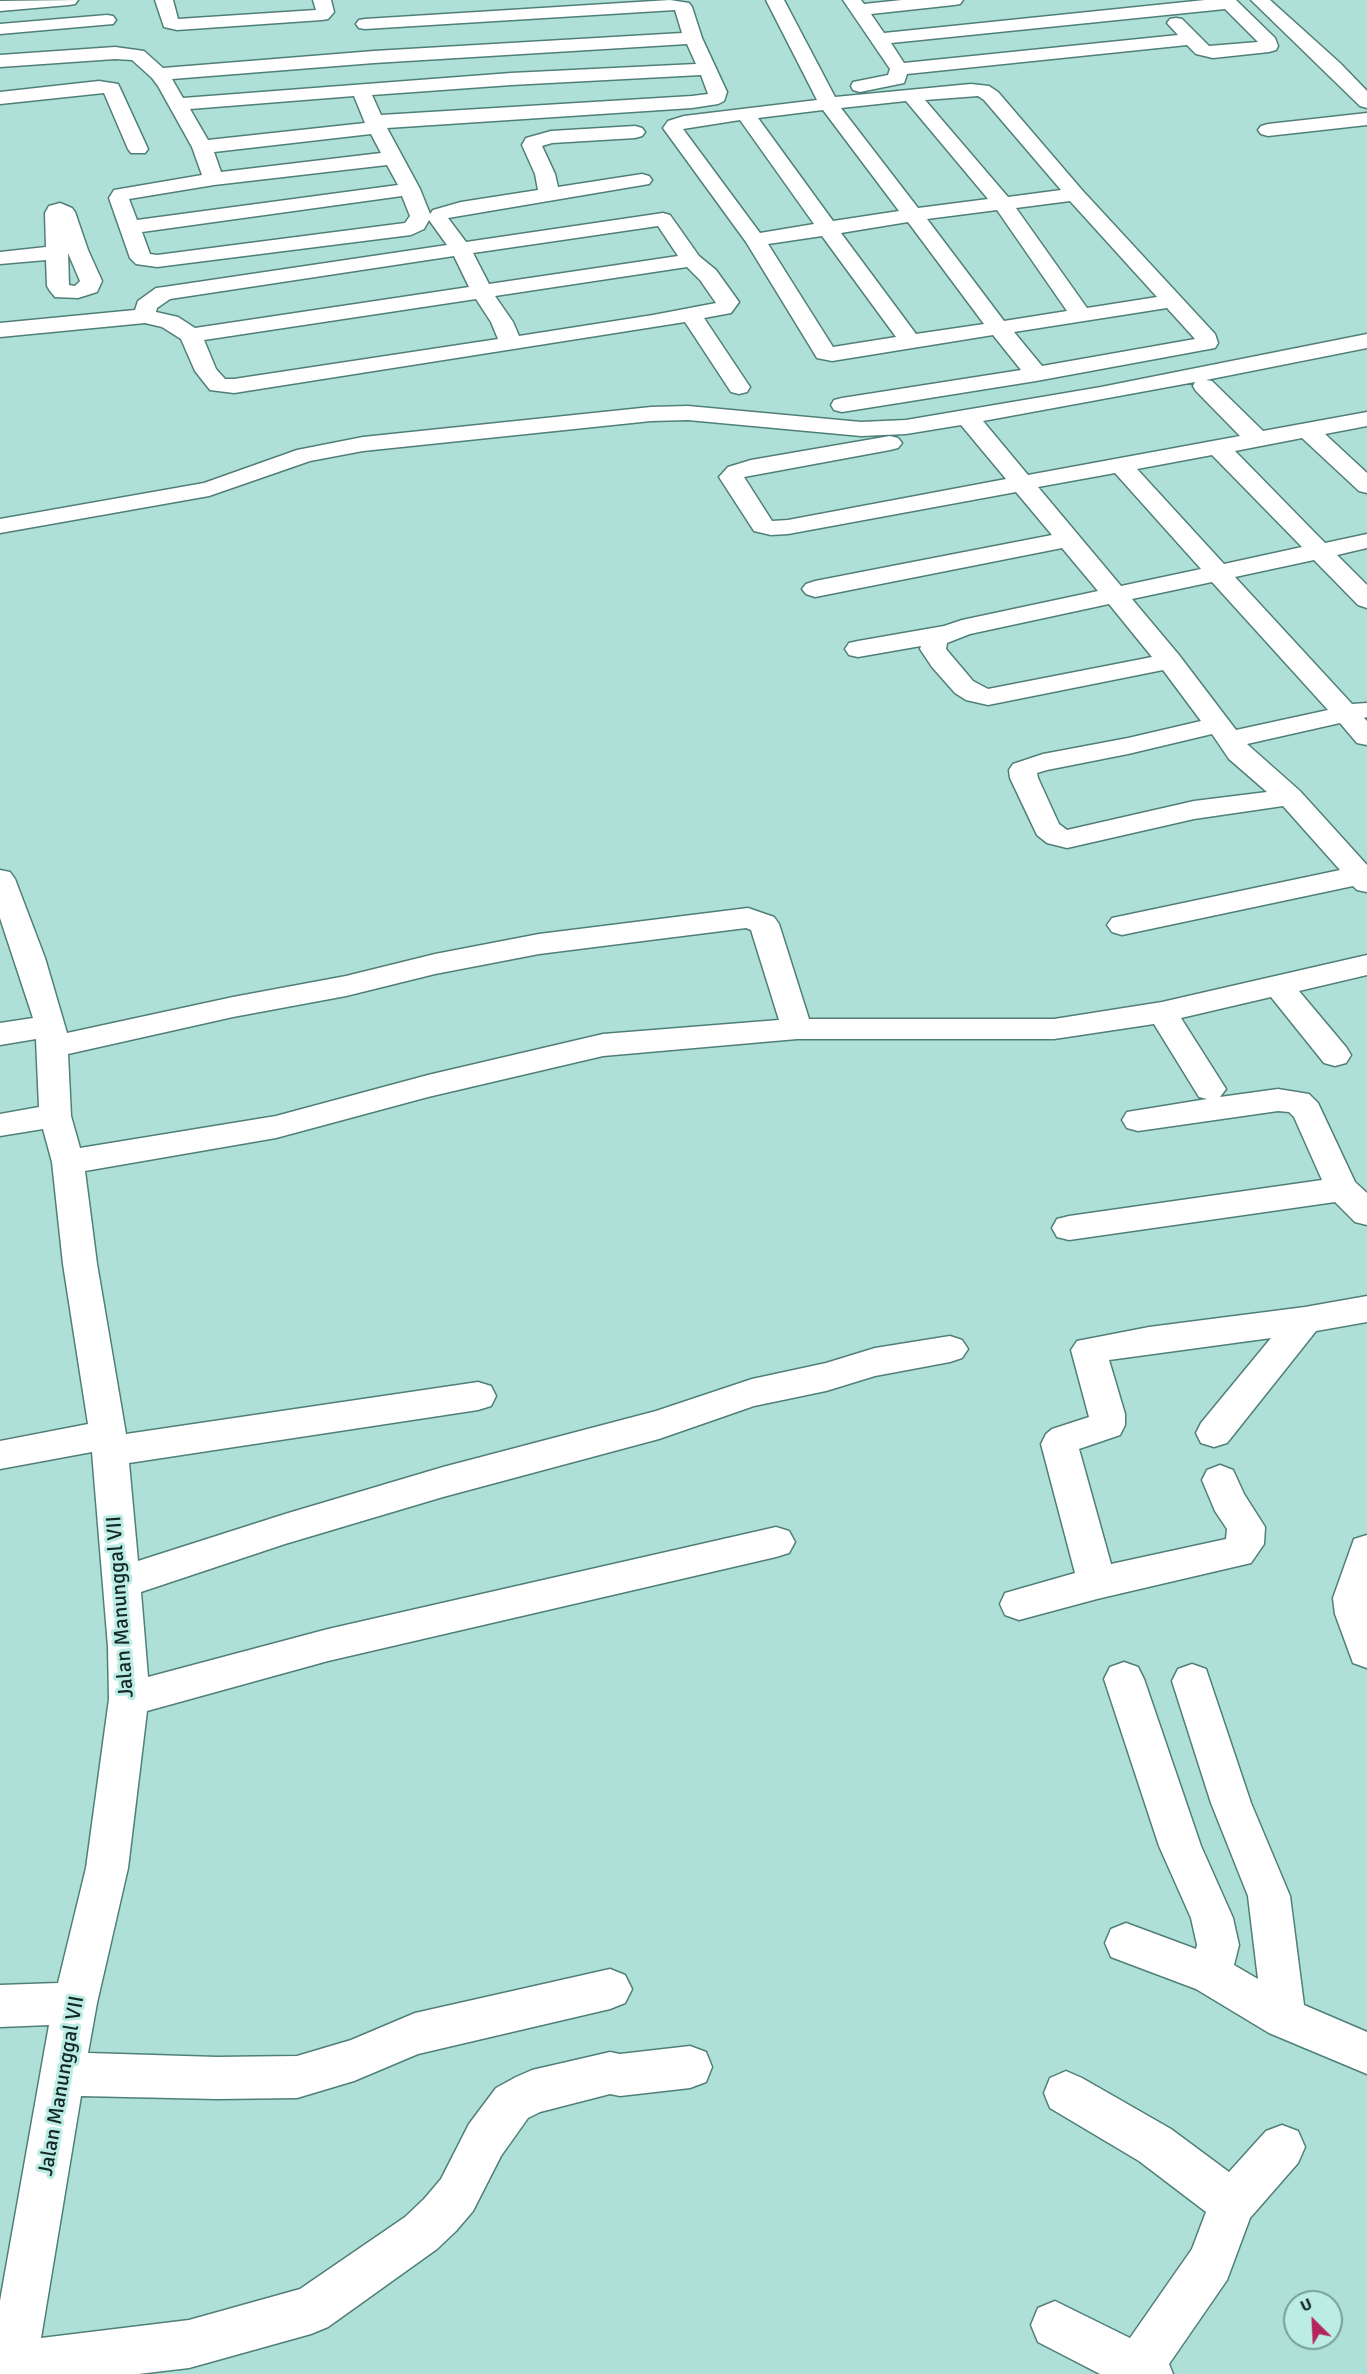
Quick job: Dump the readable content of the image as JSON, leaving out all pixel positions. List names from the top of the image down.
{
  "streets": {
    "street": ["Jalan Manunggal VII"]
  },
  "north": "top left"
}
